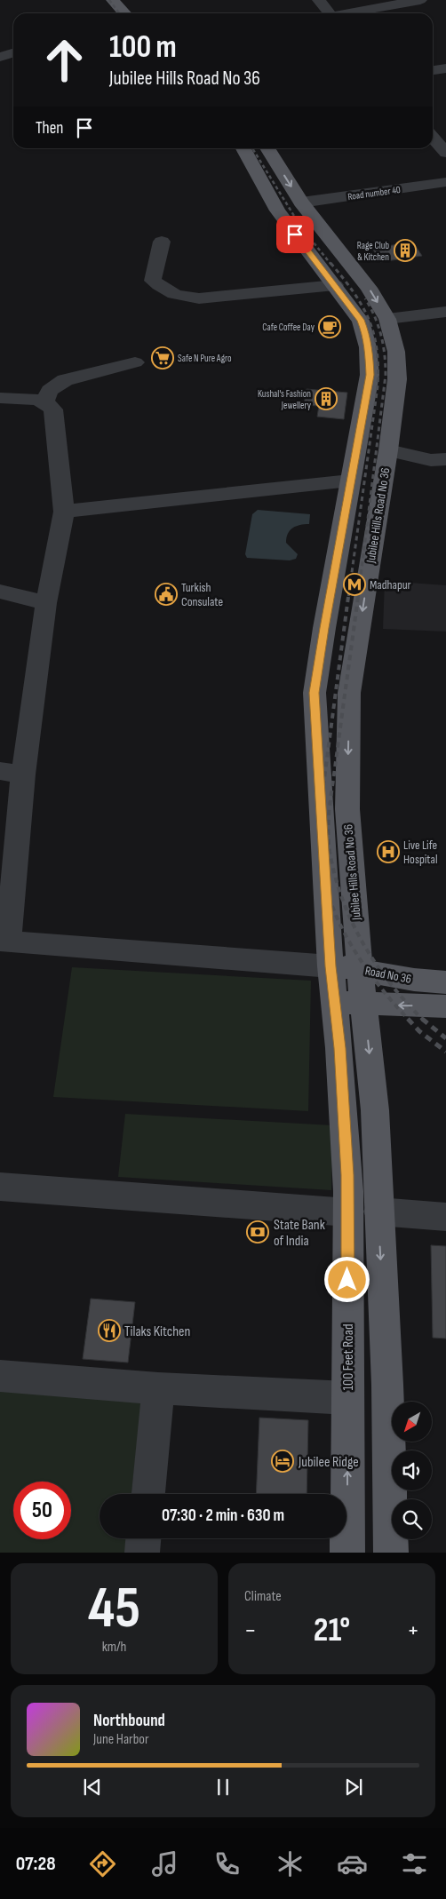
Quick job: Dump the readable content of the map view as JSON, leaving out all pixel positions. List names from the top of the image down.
{
  "streets": {
    "main road": ["Jubilee Hills Road No 36", "Road No 36", "100 Feet Road"],
    "street": ["Road number 40"]
  },
  "crossings": [
    ["Road number 40", "Jubilee Hills Road No 36"],
    ["Jubilee Hills Road No 36", "Road No 36"],
    ["Jubilee Hills Road No 36", "100 Feet Road"]
  ],
  "places": {
    "building": ["Rage Club & Kitchen", "Kushal's Fashion Jewellery"],
    "cafe": ["Cafe Coffee Day"],
    "supermarket": ["Safe N Pure Agro"],
    "metro station": ["Madhapur"],
    "public building": ["Turkish Consulate"],
    "hospital": ["Live Life Hospital"],
    "bank": ["State Bank of India"],
    "restaurant": ["Tilaks Kitchen"],
    "hotel": ["Jubilee Ridge"]
  },
  "north": "bottom left",
  "page": {
    "turn": ["100 m", "Jubilee Hills Road No 36"],
    "then": "Then",
    "limit": "50",
    "trip": "07:30 · 2 min · 630 m",
    "tile": [
      ["45", "km/h"],
      "Climate"
    ],
    "heat": ["−", "21°", "+"],
    "song": ["Northbound", "June Harbor"],
    "tabs": "07:28"
  }
}
